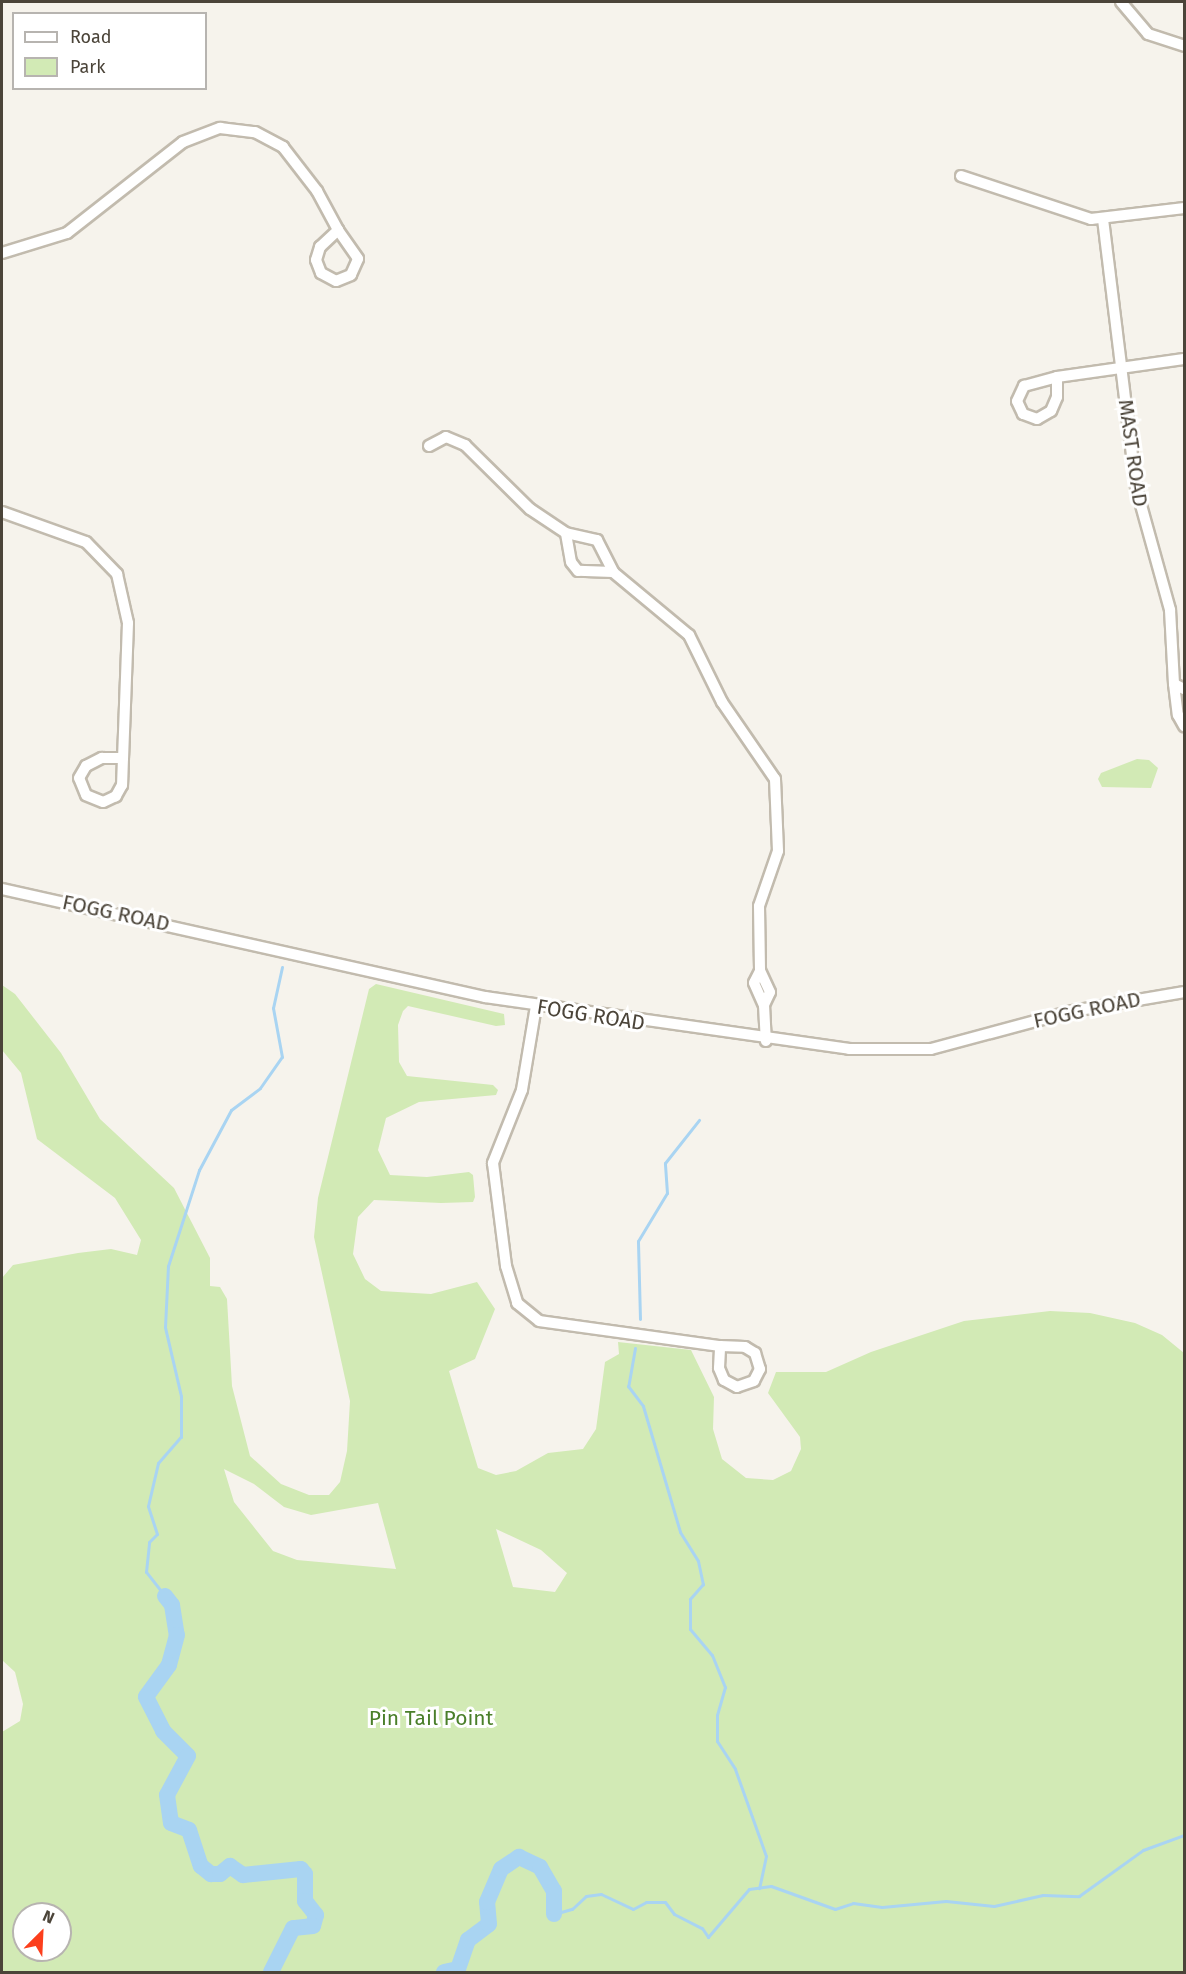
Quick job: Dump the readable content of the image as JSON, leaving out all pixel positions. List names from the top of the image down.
{
  "streets": {
    "street": ["MAST ROAD", "FOGG ROAD"]
  },
  "parks": ["Pin Tail Point"],
  "legend": ["Road", "Park"],
  "north": "top right"
}
